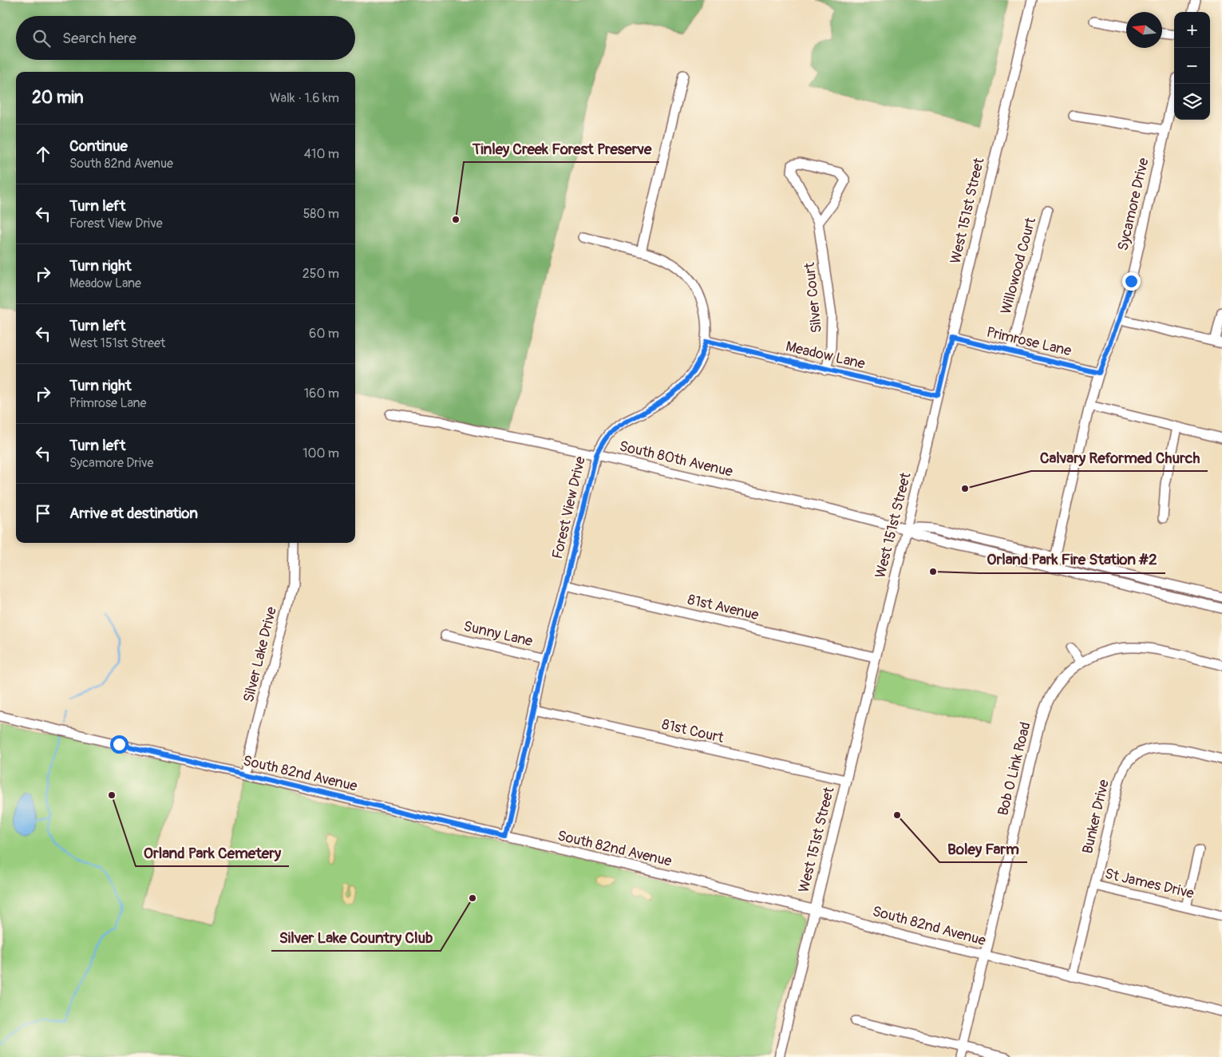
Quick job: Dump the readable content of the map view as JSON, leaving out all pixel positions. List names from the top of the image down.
{
  "streets": {
    "street": [
      "Sycamore Drive",
      "West 151st Street",
      "Willowood Court",
      "Silver Court",
      "Primrose Lane",
      "Meadow Lane",
      "South 80th Avenue",
      "Forest View Drive",
      "81st Avenue",
      "Sunny Lane",
      "Silver Lake Drive",
      "81st Court",
      "Bob O Link Road",
      "South 82nd Avenue",
      "Bunker Drive",
      "St James Drive"
    ]
  },
  "crossings": [
    ["Sycamore Drive", "Primrose Lane"],
    ["Sycamore Drive", "South 80th Avenue"],
    ["West 151st Street", "Primrose Lane"],
    ["West 151st Street", "Meadow Lane"],
    ["West 151st Street", "South 80th Avenue"],
    ["West 151st Street", "81st Avenue"],
    ["West 151st Street", "81st Court"],
    ["West 151st Street", "South 82nd Avenue"],
    ["Willowood Court", "Primrose Lane"],
    ["Silver Court", "Meadow Lane"],
    ["Meadow Lane", "Forest View Drive"],
    ["South 80th Avenue", "Forest View Drive"],
    ["Forest View Drive", "81st Avenue"],
    ["Forest View Drive", "Sunny Lane"],
    ["Forest View Drive", "81st Court"],
    ["Forest View Drive", "South 82nd Avenue"],
    ["Silver Lake Drive", "South 82nd Avenue"],
    ["Bob O Link Road", "South 82nd Avenue"],
    ["South 82nd Avenue", "Bunker Drive"],
    ["Bunker Drive", "St James Drive"]
  ],
  "places": [
    "Tinley Creek Forest Preserve",
    "Calvary Reformed Church",
    "Orland Park Fire Station #2",
    "Orland Park Cemetery",
    "Boley Farm",
    "Silver Lake Country Club"
  ],
  "north": "left",
  "page": {
    "map_buttons": ["+", "−"],
    "search": "Search here",
    "heading": ["20 min", "Walk · 1.6 km"],
    "list": [
      ["Continue", "South 82nd Avenue", "410 m"],
      ["Turn left", "Forest View Drive", "580 m"],
      ["Turn right", "Meadow Lane", "250 m"],
      ["Turn left", "West 151st Street", "60 m"],
      ["Turn right", "Primrose Lane", "160 m"],
      ["Turn left", "Sycamore Drive", "100 m"],
      "Arrive at destination"
    ]
  }
}
